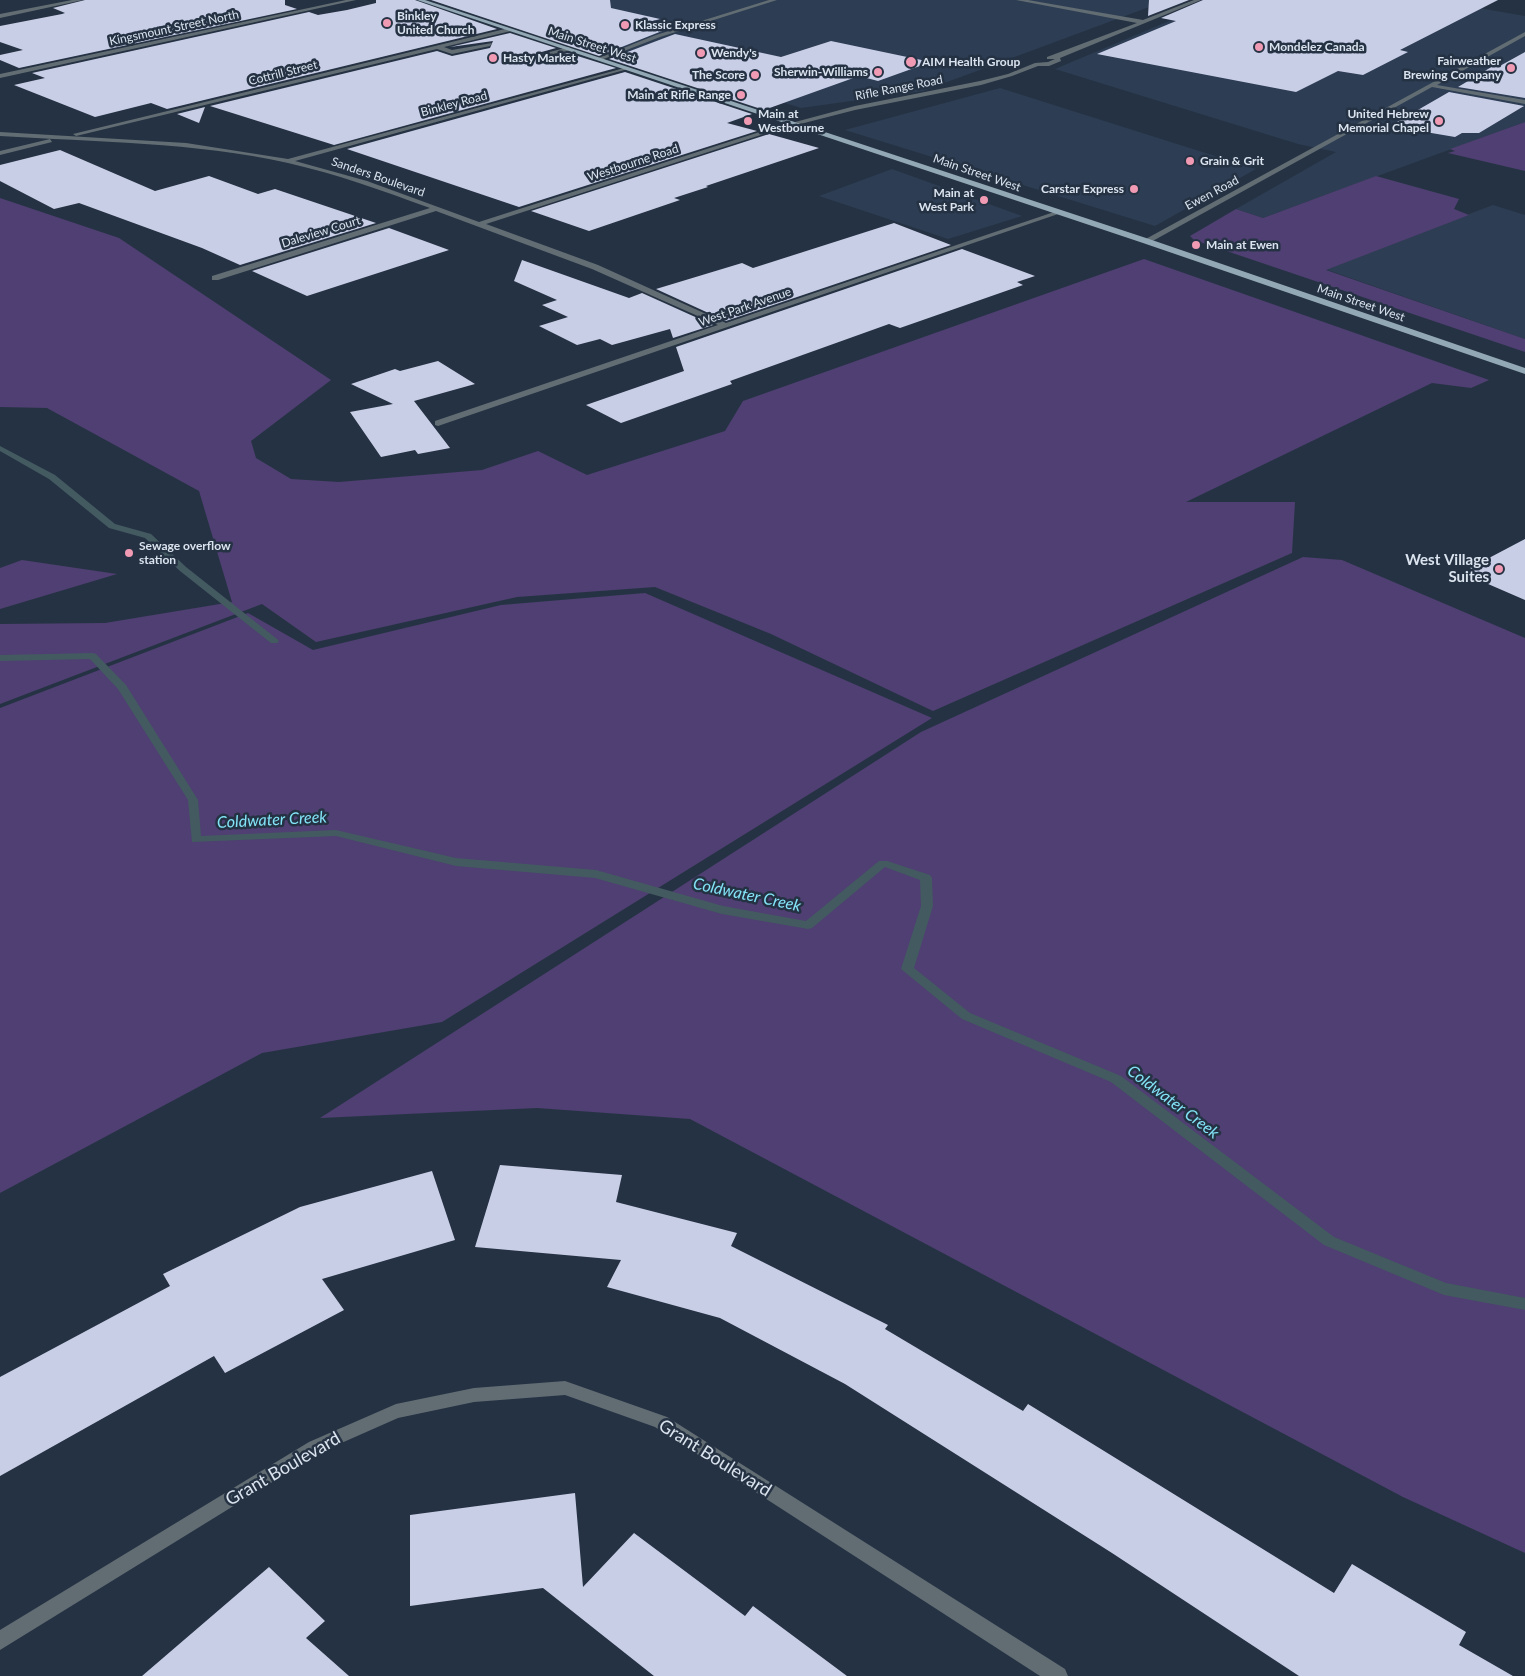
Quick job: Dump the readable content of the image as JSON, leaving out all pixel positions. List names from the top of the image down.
{
  "streets": {
    "main road": ["Main Street West"],
    "street": [
      "Kingsmount Street North",
      "Cottrill Street",
      "Rifle Range Road",
      "Binkley Road",
      "Westbourne Road",
      "Sanders Boulevard",
      "Ewen Road",
      "Daleview Court",
      "West Park Avenue",
      "Grant Boulevard"
    ]
  },
  "crossings": [
    ["Main Street West", "Cottrill Street"],
    ["Main Street West", "Rifle Range Road"],
    ["Main Street West", "Binkley Road"],
    ["Main Street West", "Westbourne Road"],
    ["Main Street West", "Ewen Road"],
    ["Main Street West", "West Park Avenue"],
    ["Cottrill Street", "Sanders Boulevard"],
    ["Rifle Range Road", "Westbourne Road"],
    ["Binkley Road", "Sanders Boulevard"],
    ["Westbourne Road", "Sanders Boulevard"],
    ["Sanders Boulevard", "Daleview Court"],
    ["Sanders Boulevard", "West Park Avenue"]
  ],
  "water": ["Coldwater Creek"],
  "places": [
    "Binkley United Church",
    "Klassic Express",
    "Mondelez Canada",
    "Wendy's",
    "Hasty Market",
    "AIM Health Group",
    "Fairweather Brewing Company",
    "Sherwin-Williams",
    "The Score",
    "Main at Rifle Range",
    "Main at Westbourne",
    "United Hebrew Memorial Chapel",
    "Grain & Grit",
    "Carstar Express",
    "Main at West Park",
    "Main at Ewen",
    "Sewage overflow station",
    "West Village Suites"
  ]
}
